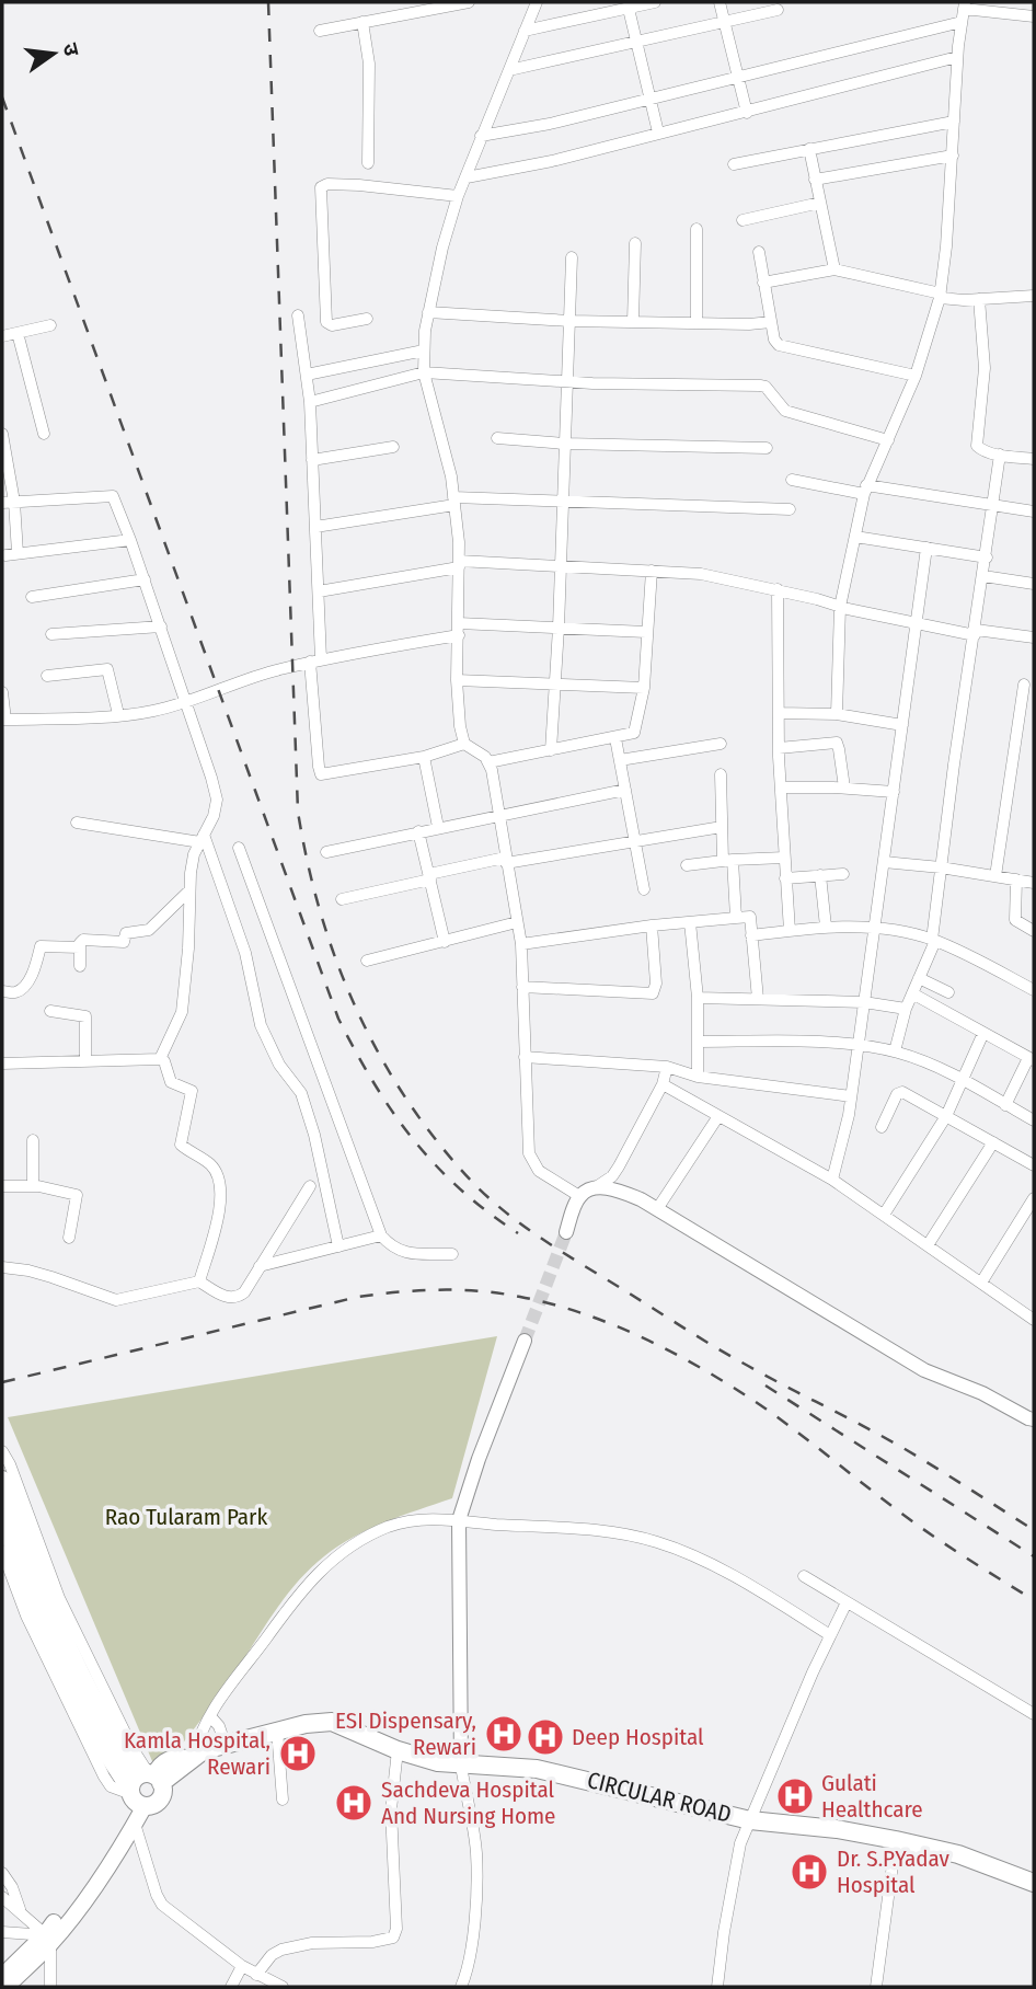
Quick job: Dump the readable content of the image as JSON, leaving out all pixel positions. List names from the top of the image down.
{
  "streets": {
    "main road": ["CIRCULAR ROAD"]
  },
  "parks": ["Rao Tularam Park"],
  "places": {
    "hospital": [
      "ESI Dispensary, Rewari",
      "Deep Hospital",
      "Kamla Hospital, Rewari",
      "Gulati Healthcare",
      "Sachdeva Hospital And Nursing Home",
      "Dr. S.P.Yadav Hospital"
    ]
  },
  "north": "right"
}
